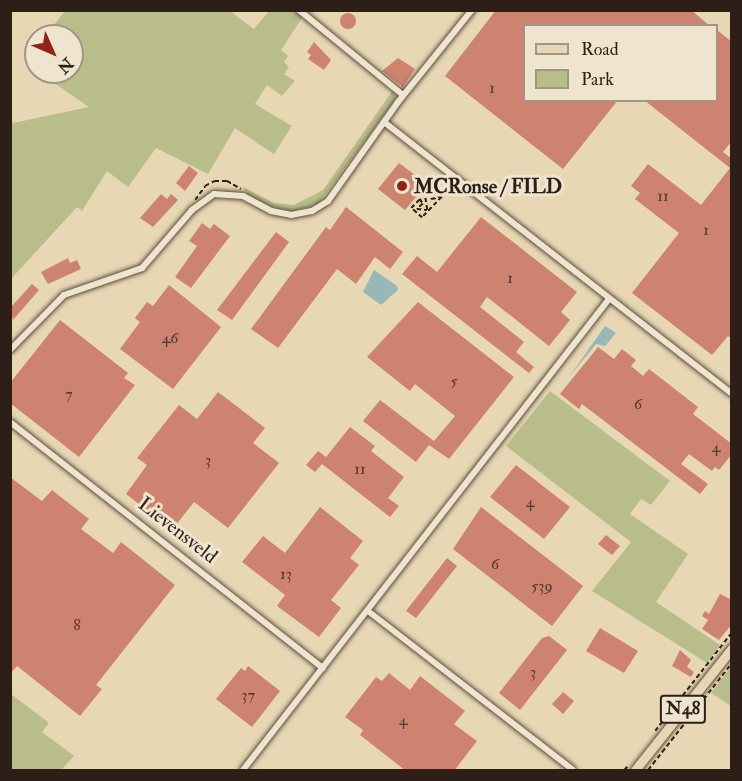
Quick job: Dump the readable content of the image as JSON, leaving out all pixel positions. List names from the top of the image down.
{
  "streets": {
    "main road": ["N48"],
    "street": ["Lievensveld"]
  },
  "places": ["MCRonse / FILD"],
  "house_numbers": [
    "1",
    "11",
    "1",
    "1",
    "46",
    "5",
    "7",
    "6",
    "4",
    "3",
    "11",
    "4",
    "6",
    "13",
    "539",
    "8",
    "3",
    "37",
    "4"
  ],
  "legend": ["Road", "Park"],
  "north": "bottom right"
}
